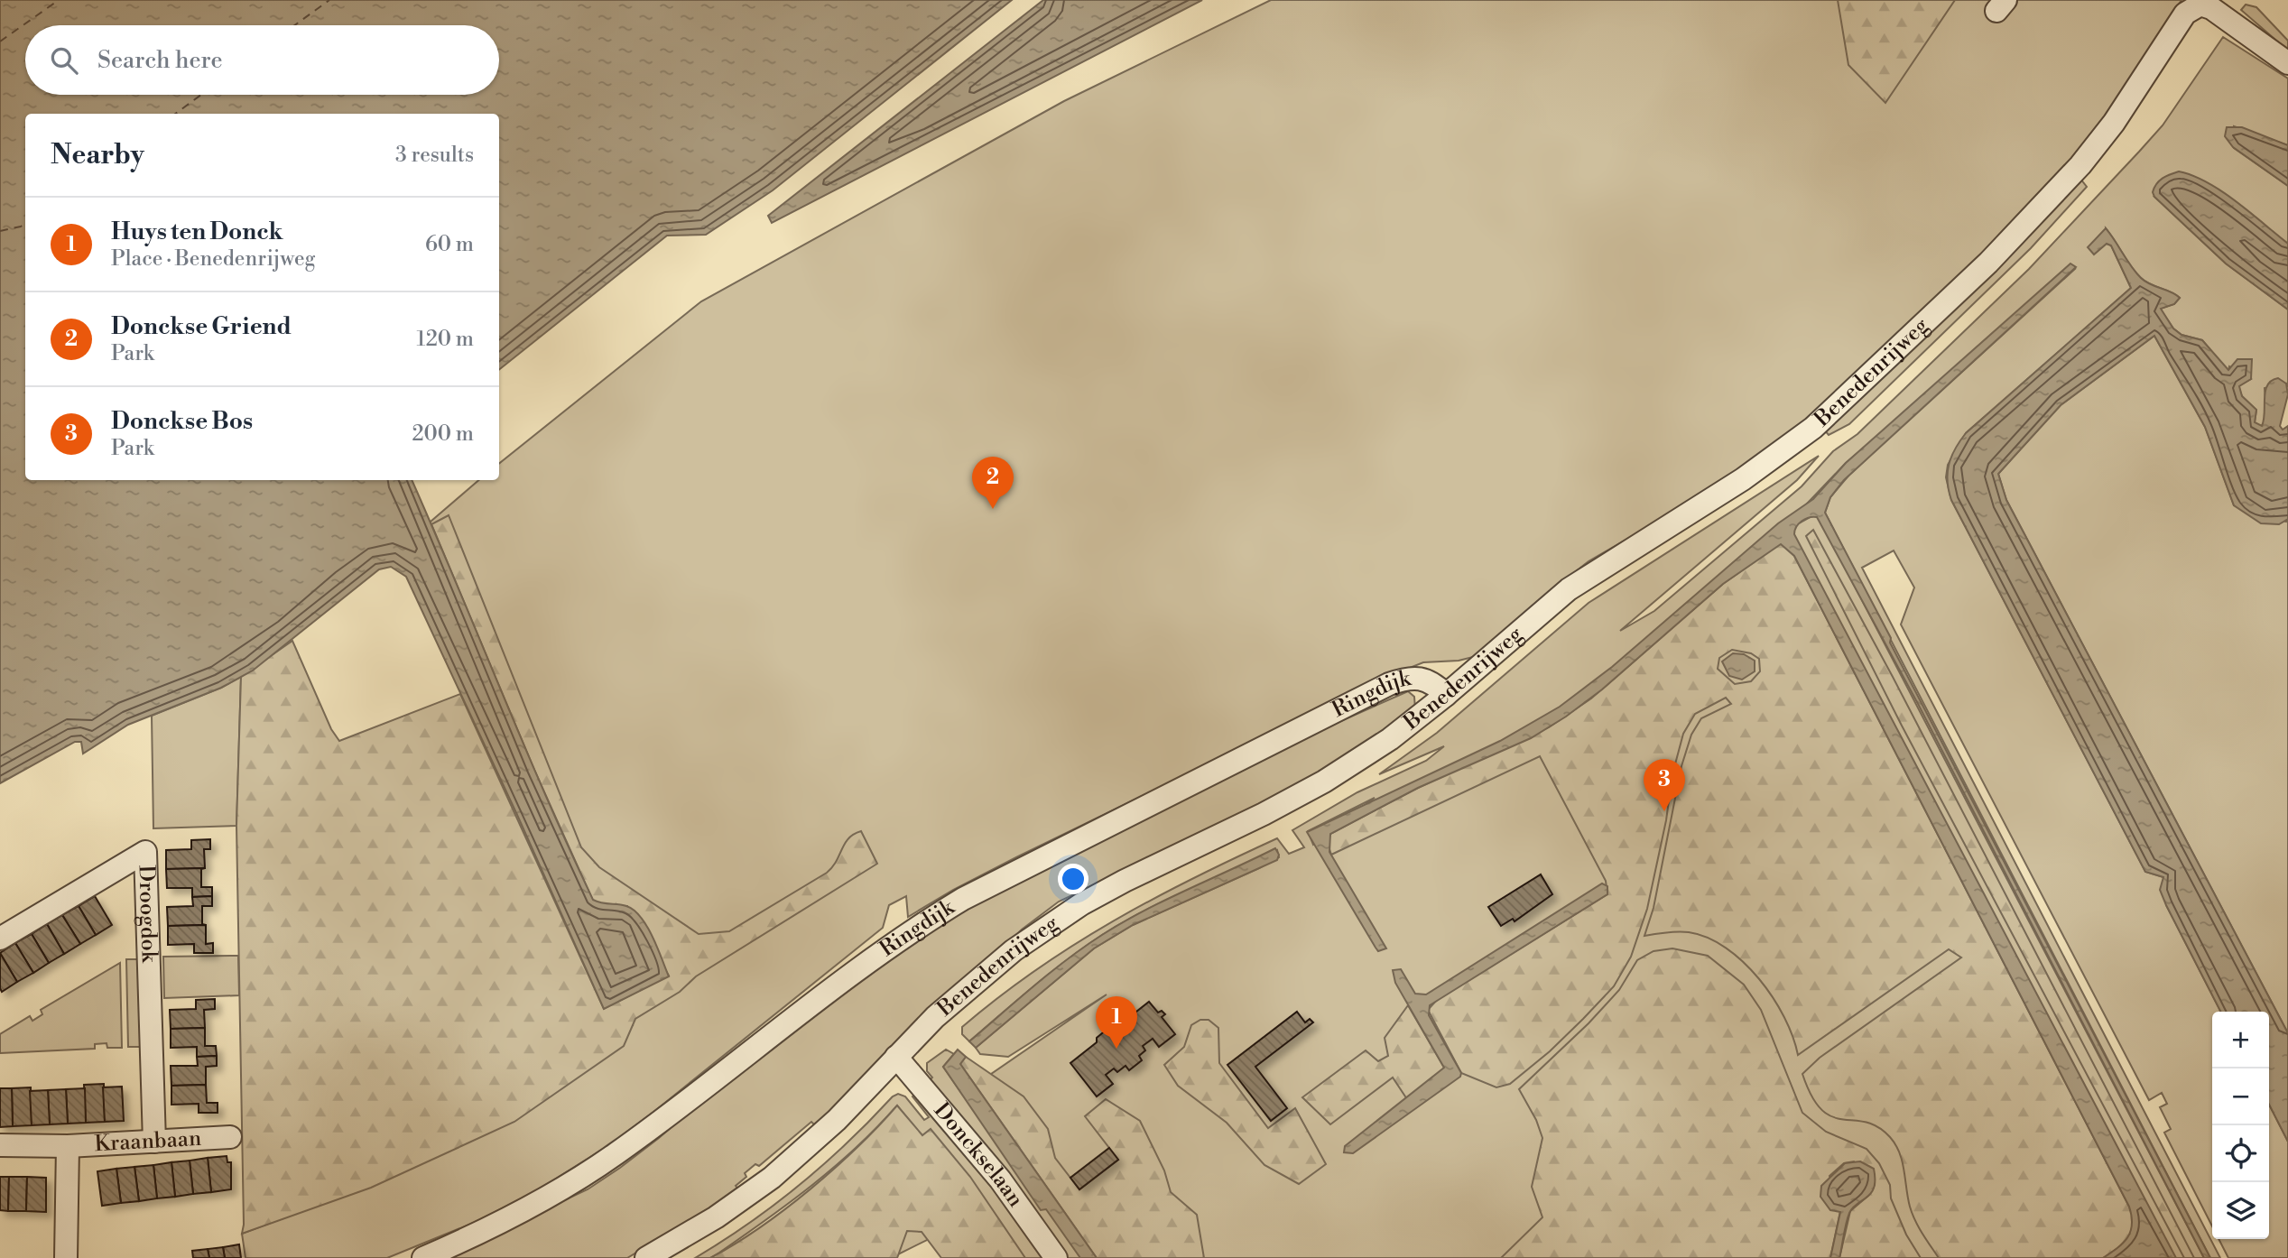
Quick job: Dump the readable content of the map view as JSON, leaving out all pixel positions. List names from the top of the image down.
{
  "streets": {
    "street": [
      "Benedenrijweg",
      "Ringdijk",
      "Droogdok",
      "Kraanbaan",
      "Donckselaan"
    ]
  },
  "crossings": [
    ["Benedenrijweg", "Ringdijk"],
    ["Benedenrijweg", "Donckselaan"],
    ["Droogdok", "Kraanbaan"]
  ],
  "page": {
    "search": "Search here",
    "heading": ["Nearby", "3 results"],
    "list": [
      {
        "mark": "1",
        "name": "Huys ten Donck",
        "note": "Place · Benedenrijweg",
        "value": "60 m"
      },
      {
        "mark": "2",
        "name": "Donckse Griend",
        "note": "Park",
        "value": "120 m"
      },
      {
        "mark": "3",
        "name": "Donckse Bos",
        "note": "Park",
        "value": "200 m"
      }
    ],
    "pins": ["2", "3", "1"],
    "map_buttons": ["+", "−"]
  }
}
